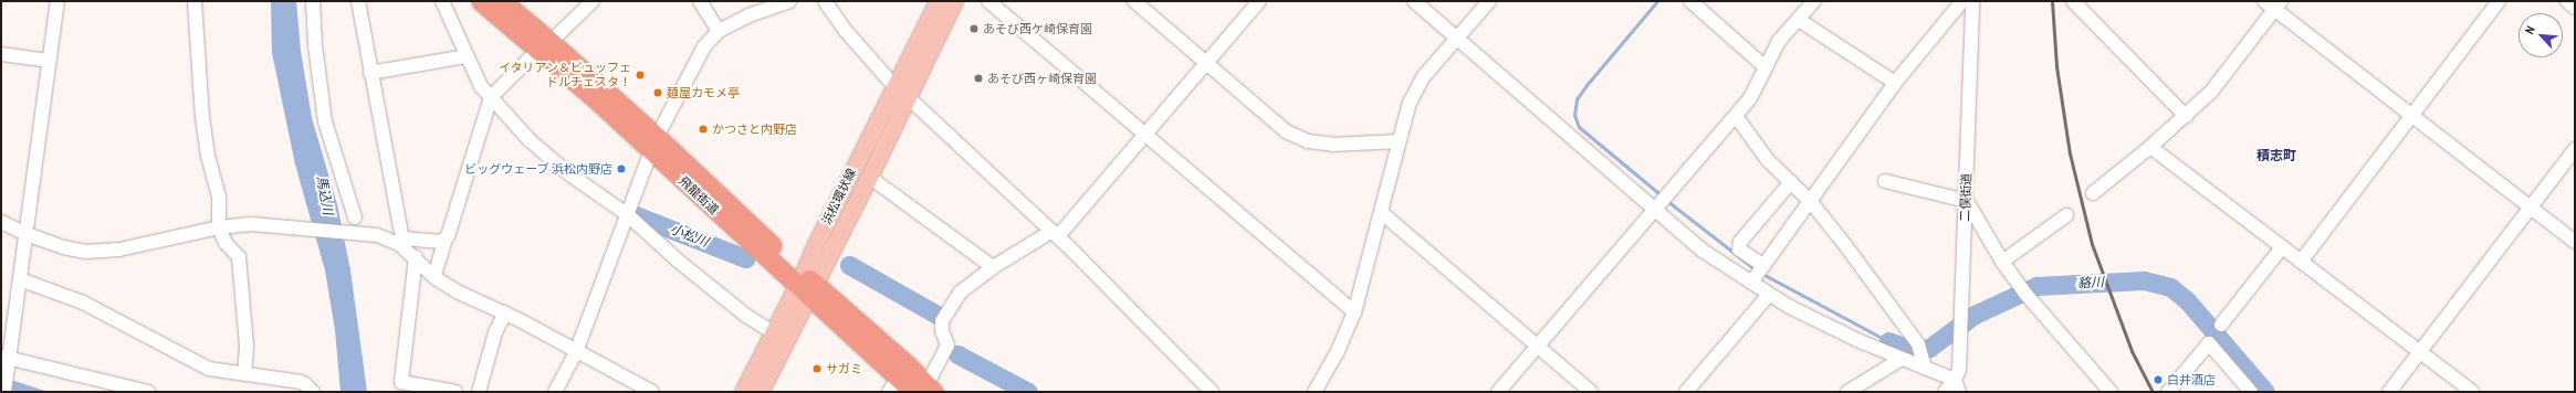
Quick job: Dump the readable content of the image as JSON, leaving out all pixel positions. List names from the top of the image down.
{
  "streets": {
    "highway": ["飛龍街道"],
    "main road": ["浜松環状線"],
    "street": ["二俣街道"]
  },
  "crossings": [
    ["飛龍街道", "浜松環状線"]
  ],
  "districts": ["積志町"],
  "water": ["馬込川", "小松川", "貉川"],
  "places": [
    "あそび西ケ崎保育園",
    "イタリアン＆ビュッフェ ドルチェスタ！",
    "あそび西ヶ崎保育園",
    "麺屋カモメ亭",
    "かつさと内野店",
    "ビッグウェーブ 浜松内野店",
    "サガミ",
    "白井酒店"
  ],
  "north": "top left"
}
